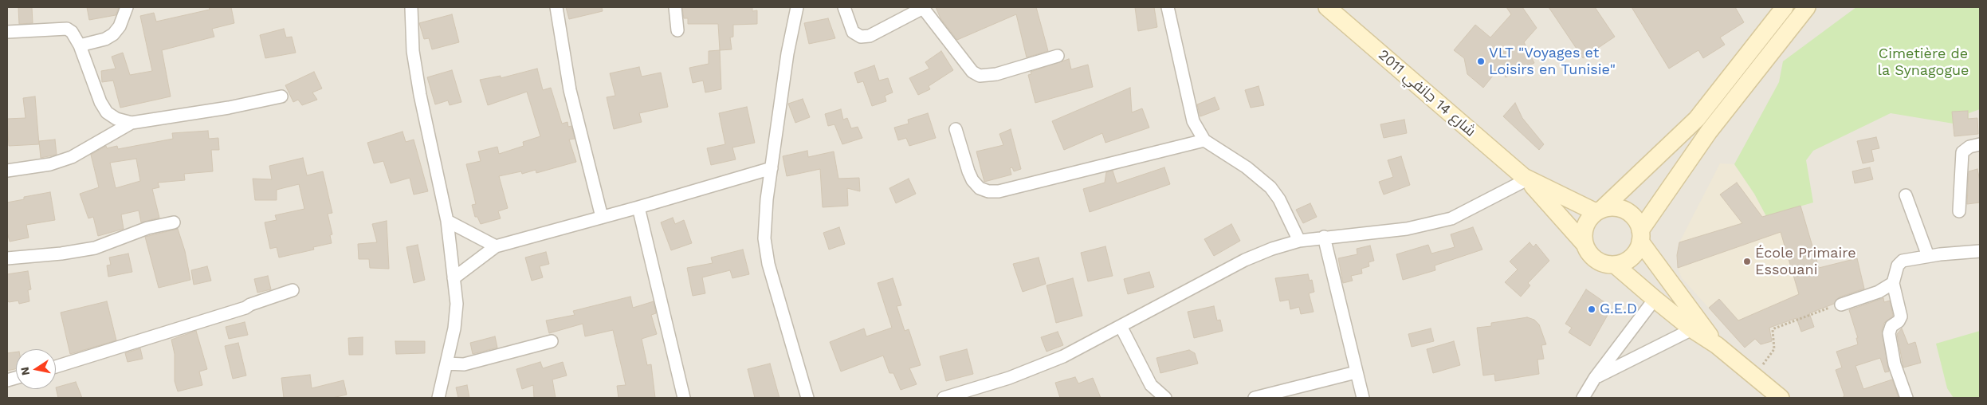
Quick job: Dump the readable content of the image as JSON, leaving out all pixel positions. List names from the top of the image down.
{
  "streets": {
    "main road": ["شارع 14 جانفي 2011"]
  },
  "parks": ["Cimetière de la Synagogue"],
  "places": ["VLT \"Voyages et Loisirs en Tunisie\"", "École Primaire Essouani", "G.E.D"],
  "north": "left"
}
